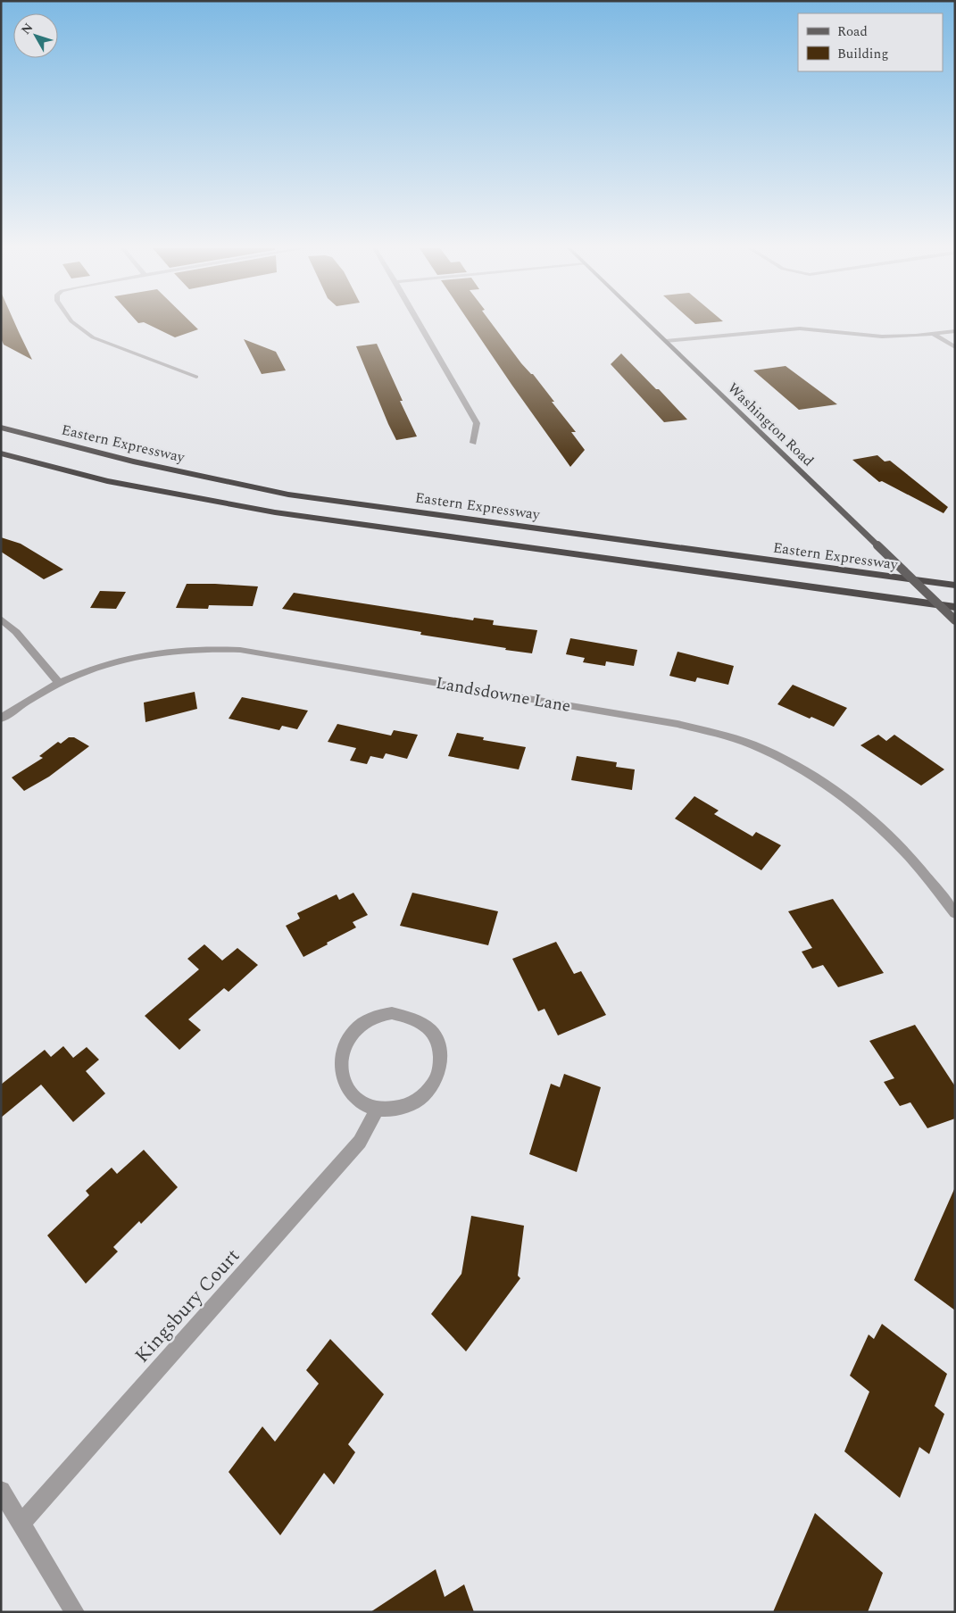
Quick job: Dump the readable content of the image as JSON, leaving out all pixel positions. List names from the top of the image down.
{
  "streets": {
    "highway": ["Eastern Expressway"],
    "main road": ["Washington Road"],
    "street": ["Landsdowne Lane", "Kingsbury Court"]
  },
  "legend": ["Road", "Building"],
  "north": "top left"
}
